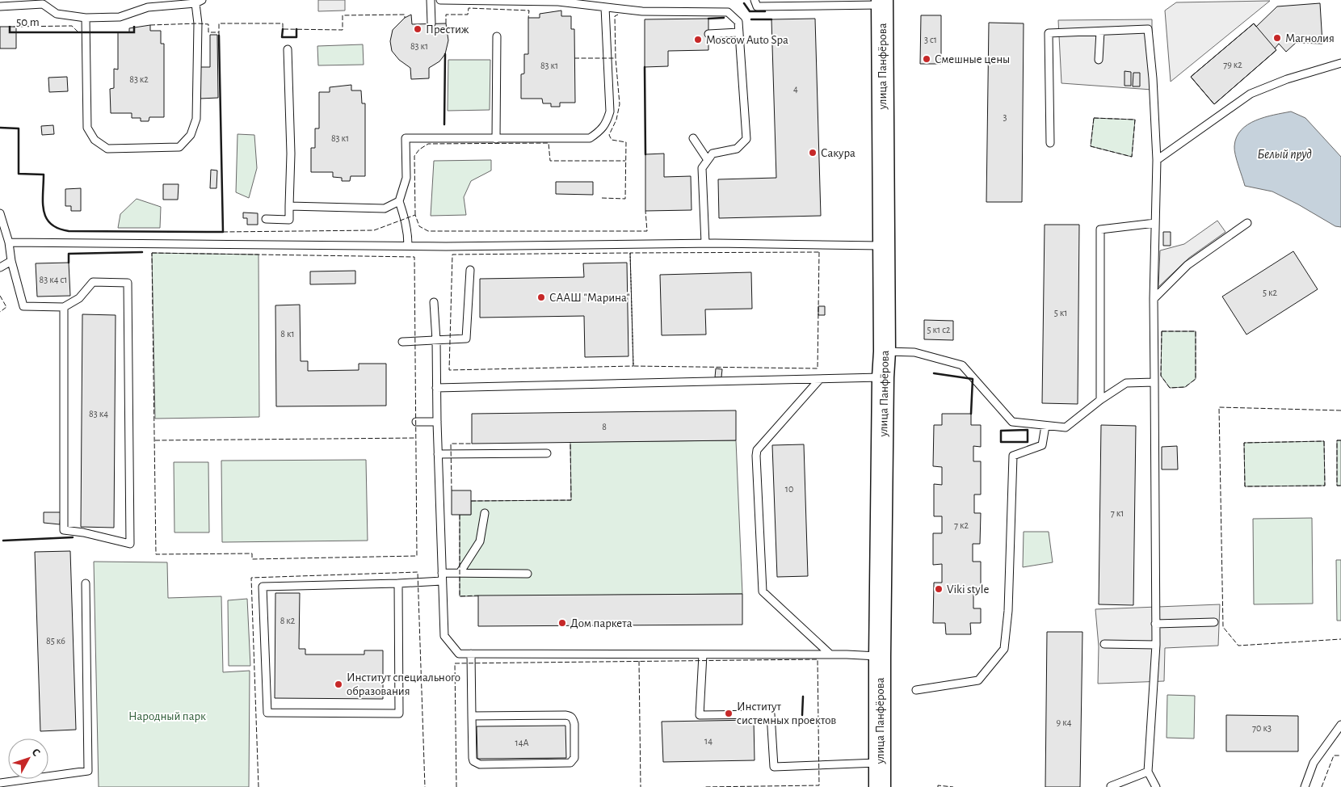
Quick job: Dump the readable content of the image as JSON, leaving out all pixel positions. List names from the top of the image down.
{
  "streets": {
    "street": ["улица Панфёрова"]
  },
  "water": ["Белый пруд"],
  "parks": ["Народный парк"],
  "places": [
    "Престиж",
    "Магнолия",
    "Moscow Auto Spa",
    "Смешные цены",
    "Сакура",
    "СААШ \"Марина\"",
    "Viki style",
    "Дом паркета",
    "Институт специального образования",
    "Институт системных проектов"
  ],
  "house_numbers": [
    "3 с1",
    "83 к1",
    "79 к2",
    "83 к1",
    "83 к2",
    "4",
    "3",
    "83 к1",
    "83 к4 с1",
    "5 к2",
    "5 к1",
    "5 к1 с2",
    "8 к1",
    "83 к4",
    "8",
    "10",
    "7 к1",
    "7 к2",
    "8 к2",
    "85 к6",
    "9 к4",
    "70 к3",
    "14",
    "14А"
  ],
  "scale_bar": "50 m",
  "north": "top right"
}
